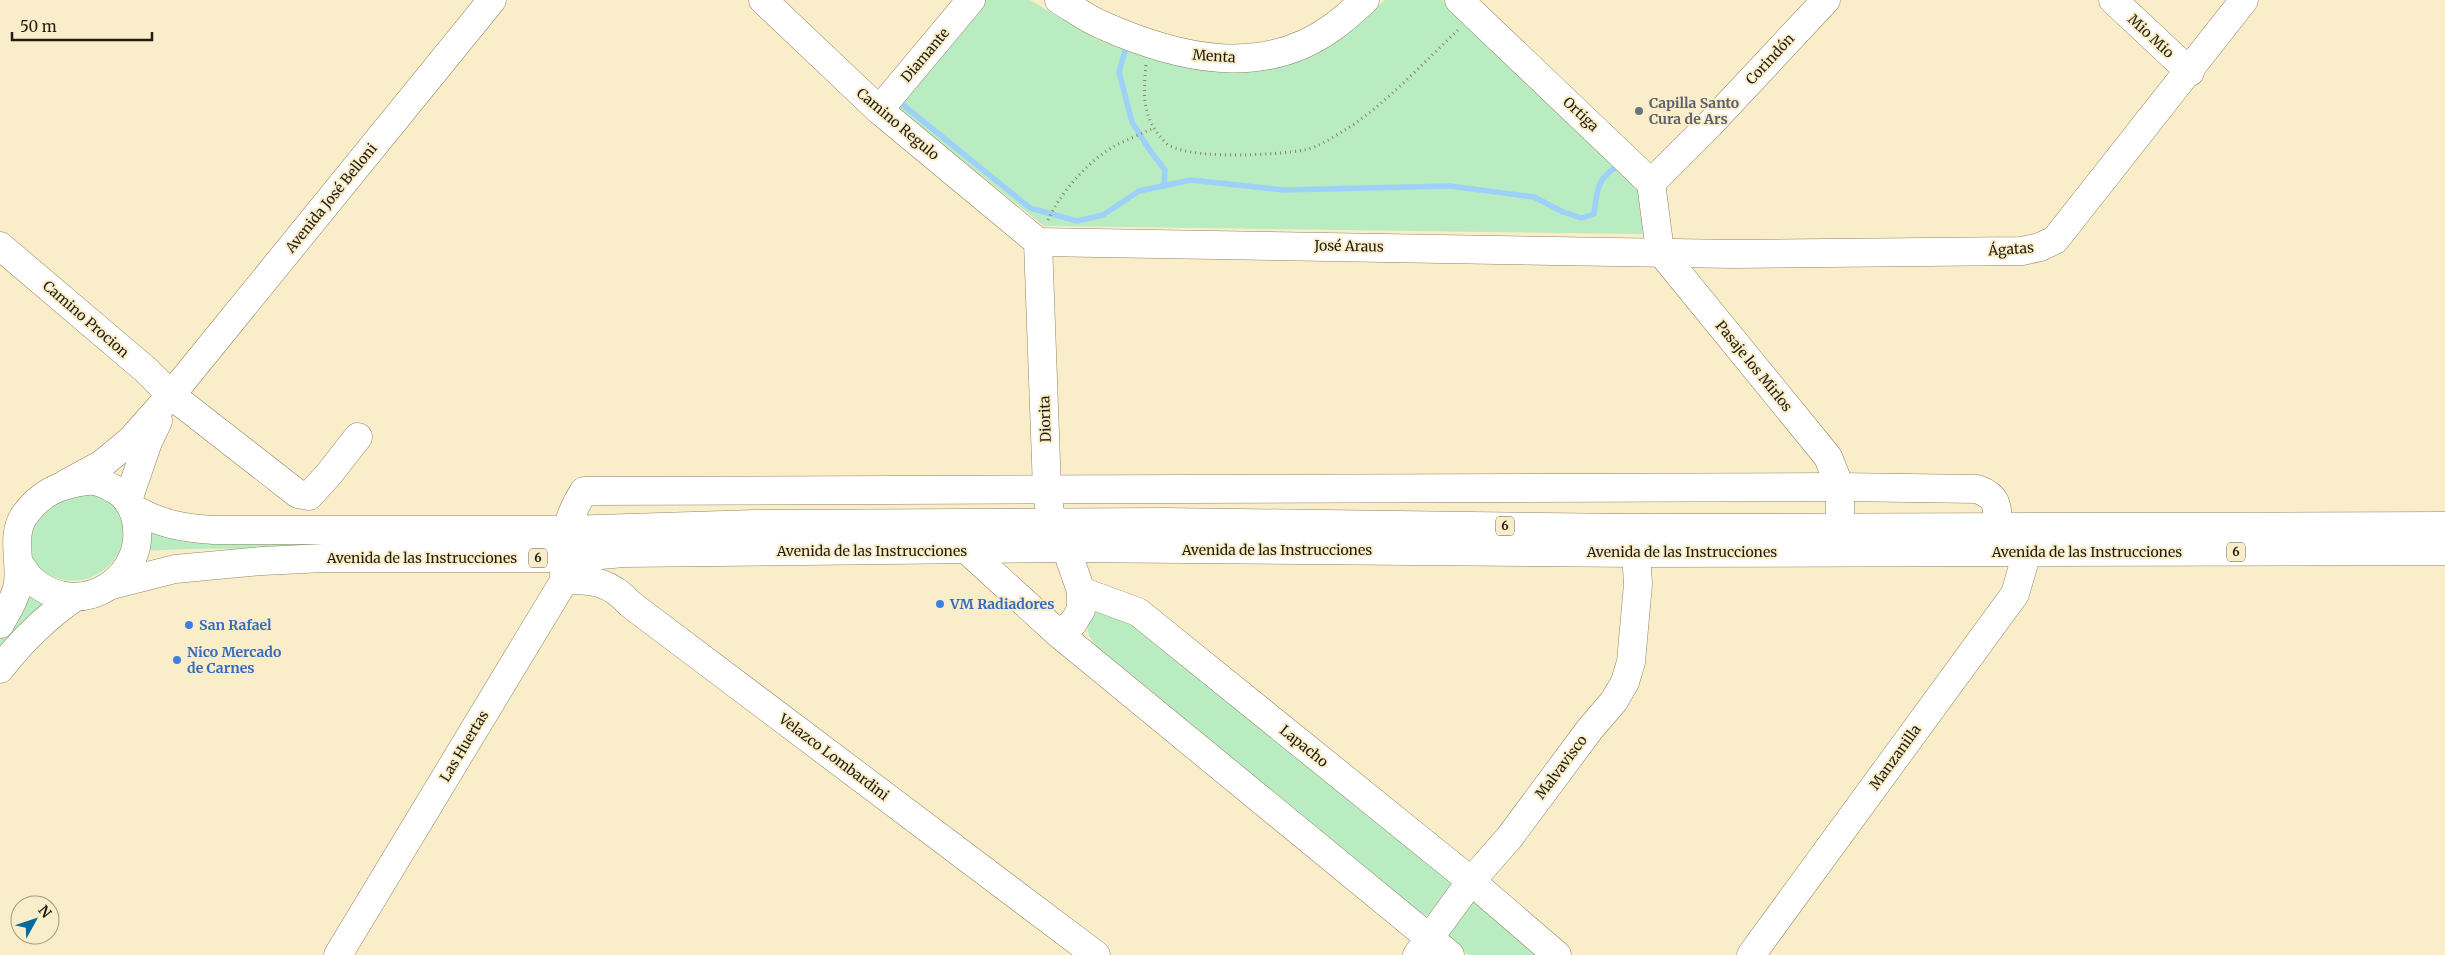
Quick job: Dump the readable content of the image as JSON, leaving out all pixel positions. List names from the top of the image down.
{
  "streets": {
    "street": [
      "Mio Mio",
      "Diamante",
      "Menta",
      "Corindón",
      "Ortiga",
      "Camino Regulo",
      "Avenida José Belloni",
      "José Araus",
      "Ágatas",
      "Camino Procion",
      "Pasaje los Mirlos",
      "Diorita",
      "6",
      "Avenida de las Instrucciones",
      "Las Huertas",
      "Lapacho",
      "Velazco Lombardini",
      "Manzanilla",
      "Malvavisco"
    ]
  },
  "crossings": [
    ["Mio Mio", "Ágatas"],
    ["Diamante", "Camino Regulo"],
    ["Corindón", "Ortiga"],
    ["Camino Regulo", "José Araus"],
    ["Camino Regulo", "Diorita"],
    ["Avenida José Belloni", "Camino Procion"],
    ["Avenida José Belloni", "Avenida de las Instrucciones"],
    ["José Araus", "Ágatas"],
    ["José Araus", "Pasaje los Mirlos"],
    ["José Araus", "Diorita"],
    ["Ágatas", "Pasaje los Mirlos"],
    ["Pasaje los Mirlos", "Avenida de las Instrucciones"],
    ["Diorita", "Avenida de las Instrucciones"],
    ["Diorita", "Lapacho"],
    ["Avenida de las Instrucciones", "Las Huertas"],
    ["Avenida de las Instrucciones", "Velazco Lombardini"],
    ["Avenida de las Instrucciones", "Manzanilla"],
    ["Avenida de las Instrucciones", "Malvavisco"],
    ["Las Huertas", "Velazco Lombardini"],
    ["Lapacho", "Malvavisco"]
  ],
  "places": [
    "Capilla Santo Cura de Ars",
    "VM Radiadores",
    "San Rafael",
    "Nico Mercado de Carnes"
  ],
  "scale_bar": "50 m",
  "north": "top right"
}
